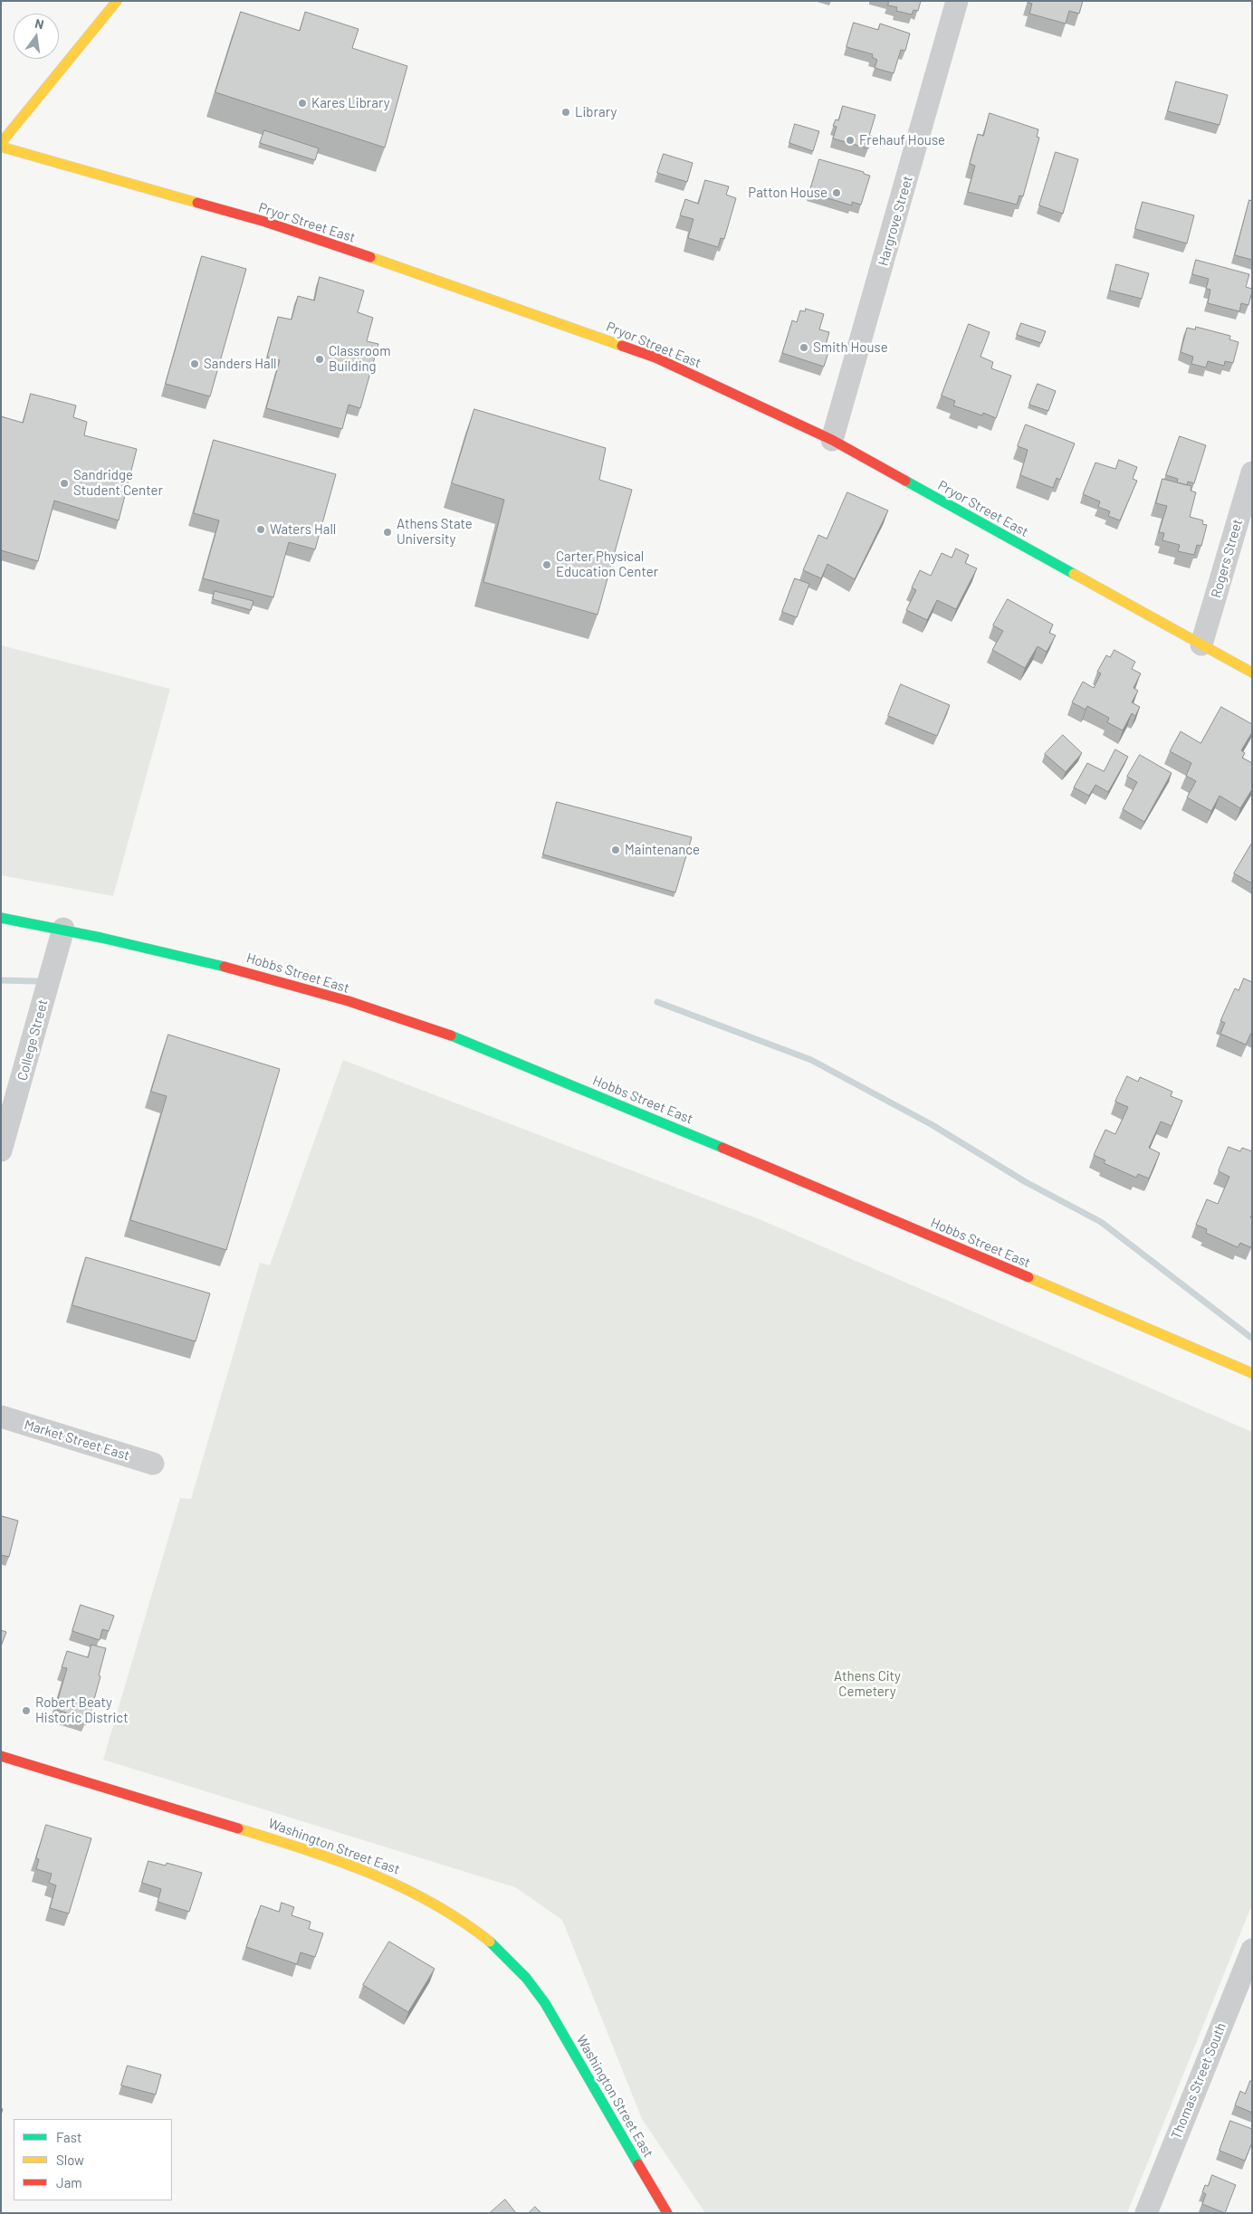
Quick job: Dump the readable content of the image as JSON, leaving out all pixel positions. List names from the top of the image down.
{
  "streets": {
    "street": [
      "Hargrove Street",
      "Pryor Street East",
      "Rogers Street",
      "Hobbs Street East",
      "College Street",
      "Market Street East",
      "Washington Street East",
      "Thomas Street South"
    ]
  },
  "crossings": [
    ["Hargrove Street", "Pryor Street East"],
    ["Pryor Street East", "Rogers Street"],
    ["Hobbs Street East", "College Street"]
  ],
  "parks": ["Athens City Cemetery"],
  "places": [
    "Kares Library",
    "Library",
    "Frehauf House",
    "Patton House",
    "Smith House",
    "Classroom Building",
    "Sanders Hall",
    "Sandridge Student Center",
    "Waters Hall",
    "Athens State University",
    "Carter Physical Education Center",
    "Maintenance",
    "Robert Beaty Historic District"
  ],
  "legend": ["Fast", "Slow", "Jam"],
  "north": "top"
}
